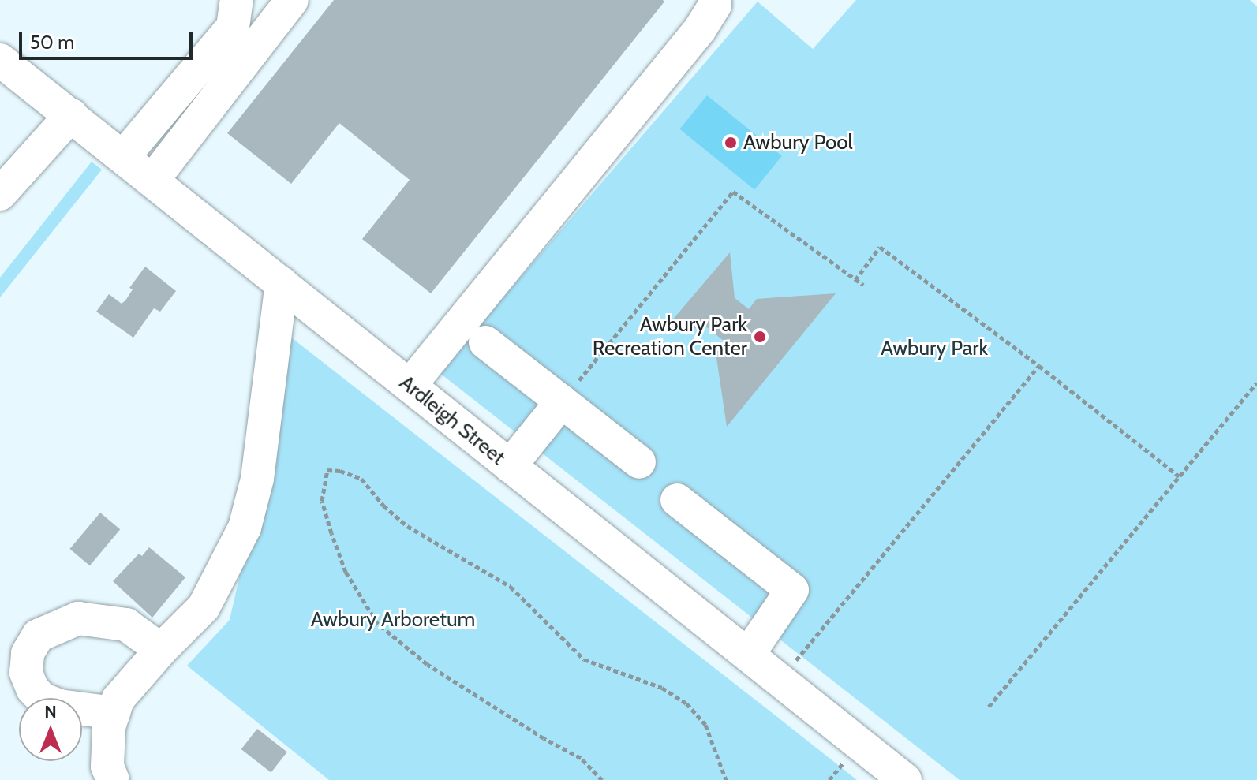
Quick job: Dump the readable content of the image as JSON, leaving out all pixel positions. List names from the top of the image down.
{
  "streets": {
    "street": ["Ardleigh Street"]
  },
  "parks": ["Awbury Park", "Awbury Arboretum"],
  "places": ["Awbury Pool", "Awbury Park Recreation Center"],
  "scale_bar": "50 m",
  "north": "top"
}
